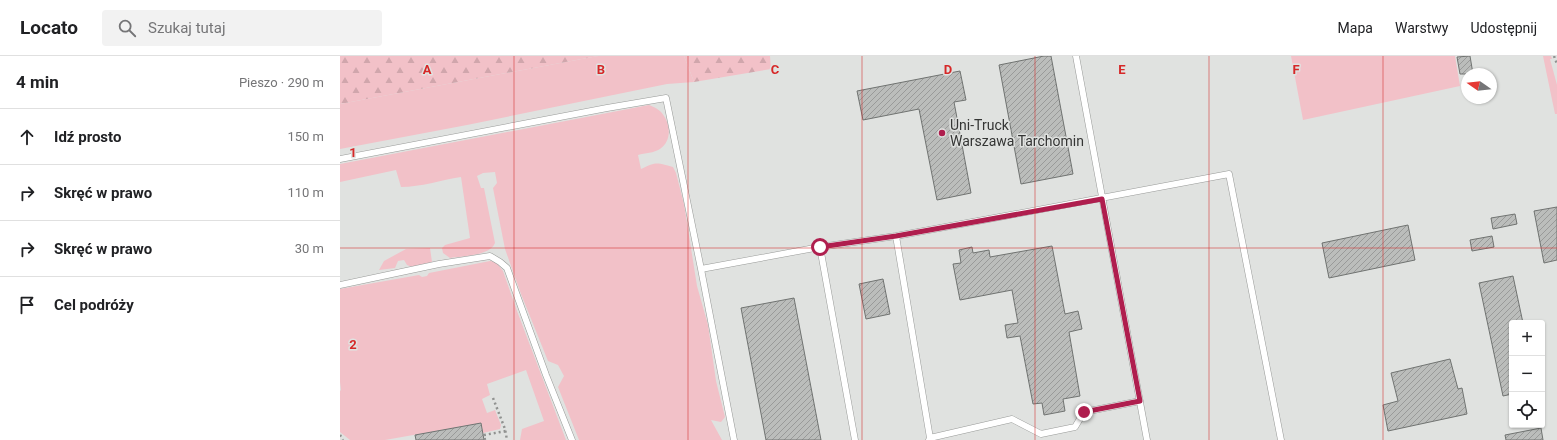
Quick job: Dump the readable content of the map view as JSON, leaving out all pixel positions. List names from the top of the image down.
{
  "places": ["Uni-Truck Warszawa Tarchomin"],
  "north": "left",
  "page": {
    "header": "Locato",
    "search": "Szukaj tutaj",
    "nav": ["Mapa", "Warstwy", "Udostępnij"],
    "heading": ["4 min", "Pieszo · 290 m"],
    "list": [
      ["Idź prosto", "150 m"],
      ["Skręć w prawo", "110 m"],
      ["Skręć w prawo", "30 m"],
      "Cel podróży"
    ],
    "map_buttons": ["+", "−"]
  },
  "grid": {
    "columns": [
      "A",
      "B",
      "C",
      "D",
      "E",
      "F"
    ],
    "rows": ["1", "2"]
  }
}
